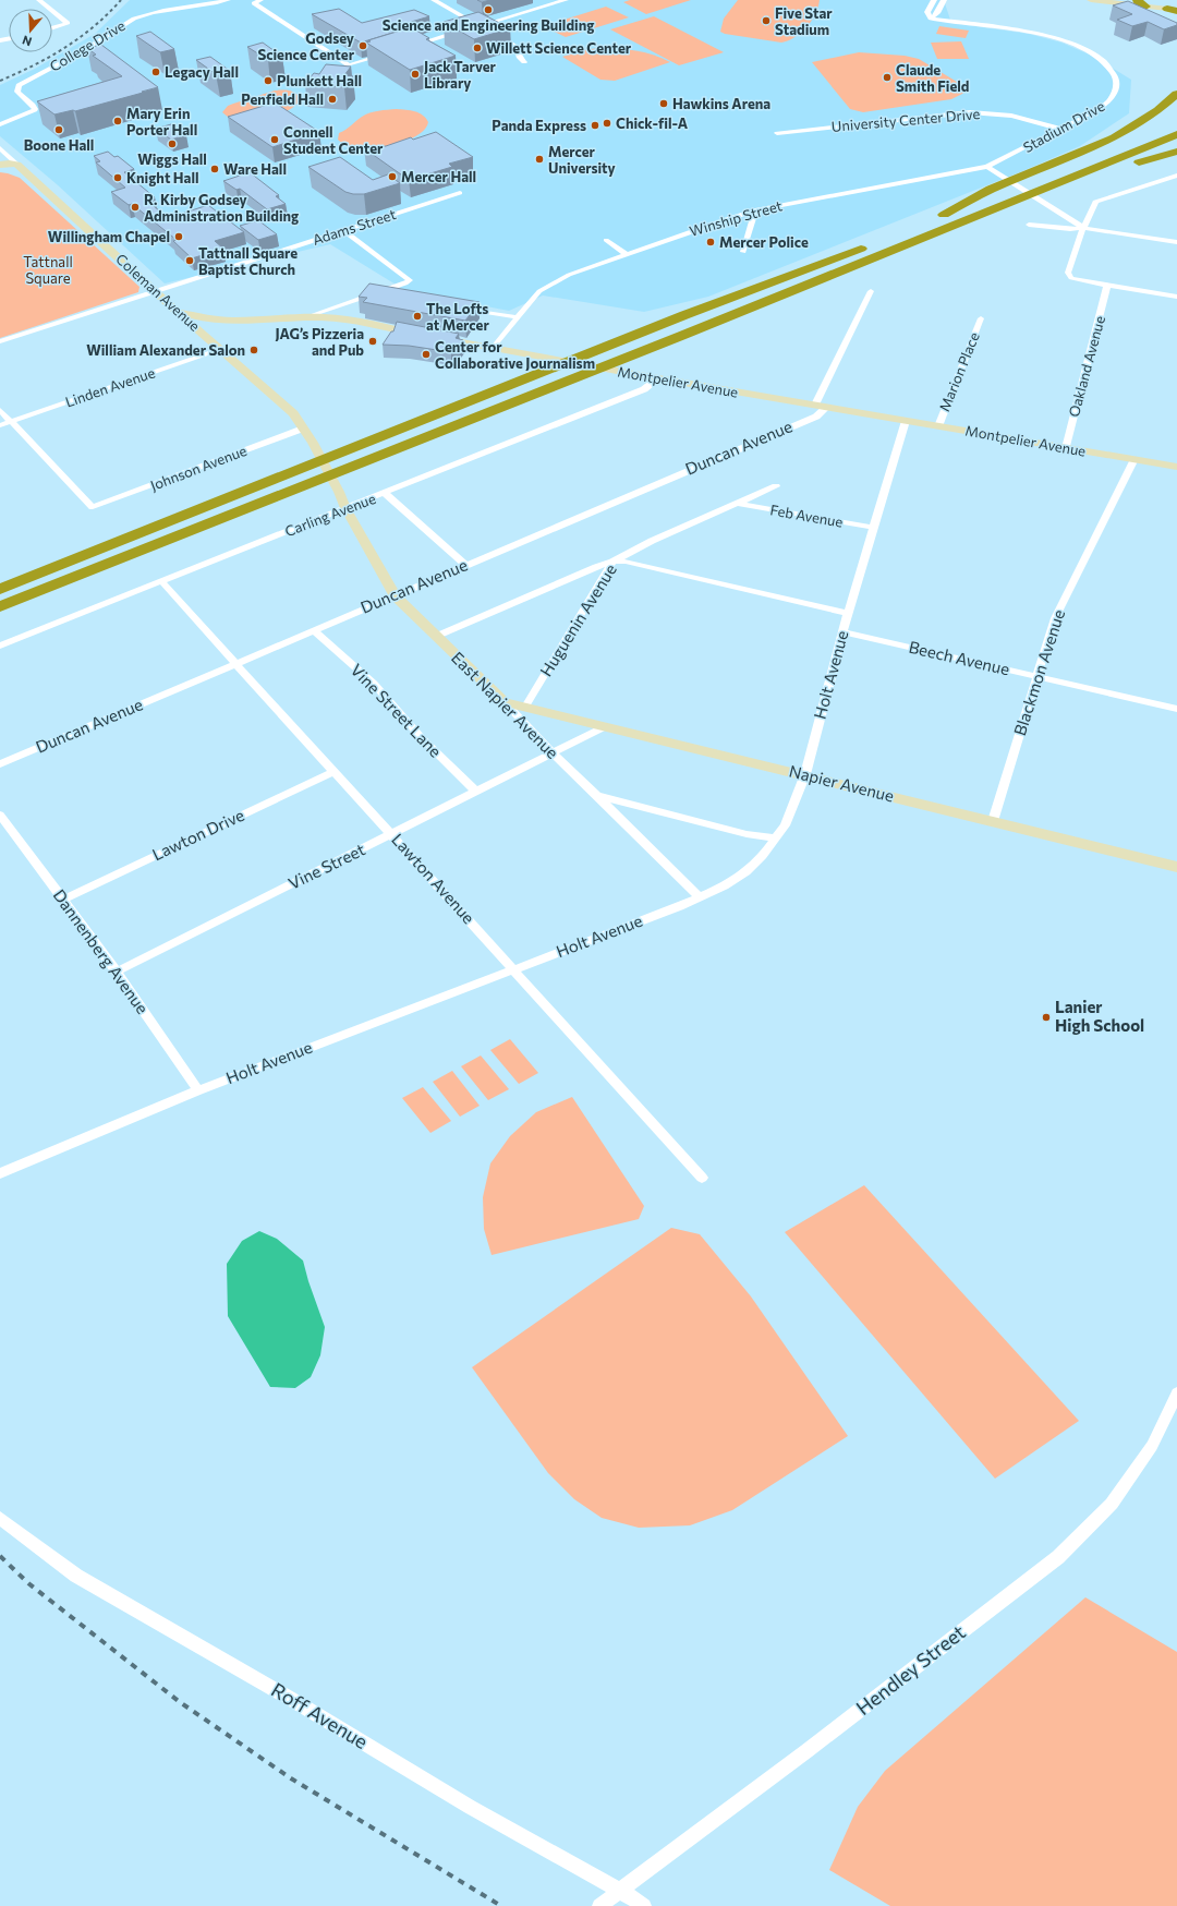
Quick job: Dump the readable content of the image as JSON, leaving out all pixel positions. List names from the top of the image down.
{
  "streets": {
    "street": [
      "College Drive",
      "University Center Drive",
      "Stadium Drive",
      "Winship Street",
      "Adams Street",
      "Coleman Avenue",
      "Oakland Avenue",
      "Marion Place",
      "Montpelier Avenue",
      "Linden Avenue",
      "Duncan Avenue",
      "Johnson Avenue",
      "Carling Avenue",
      "Feb Avenue",
      "Huguenin Avenue",
      "Beech Avenue",
      "Blackmon Avenue",
      "Holt Avenue",
      "East Napier Avenue",
      "Vine Street Lane",
      "Napier Avenue",
      "Lawton Drive",
      "Vine Street",
      "Lawton Avenue",
      "Dannenberg Avenue",
      "Hendley Street",
      "Roff Avenue"
    ]
  },
  "crossings": [
    ["University Center Drive", "Stadium Drive"],
    ["Stadium Drive", "Winship Street"],
    ["Winship Street", "Montpelier Avenue"],
    ["Adams Street", "Coleman Avenue"],
    ["Coleman Avenue", "Montpelier Avenue"],
    ["Coleman Avenue", "Linden Avenue"],
    ["Coleman Avenue", "Johnson Avenue"],
    ["Coleman Avenue", "East Napier Avenue"],
    ["Oakland Avenue", "Montpelier Avenue"],
    ["Marion Place", "Montpelier Avenue"],
    ["Montpelier Avenue", "Duncan Avenue"],
    ["Montpelier Avenue", "Carling Avenue"],
    ["Montpelier Avenue", "Blackmon Avenue"],
    ["Montpelier Avenue", "Holt Avenue"],
    ["Linden Avenue", "Johnson Avenue"],
    ["Duncan Avenue", "East Napier Avenue"],
    ["Duncan Avenue", "Vine Street Lane"],
    ["Duncan Avenue", "Lawton Avenue"],
    ["Carling Avenue", "East Napier Avenue"],
    ["Carling Avenue", "Lawton Avenue"],
    ["Feb Avenue", "Huguenin Avenue"],
    ["Feb Avenue", "Holt Avenue"],
    ["Huguenin Avenue", "Napier Avenue"],
    ["Beech Avenue", "Blackmon Avenue"],
    ["Beech Avenue", "Holt Avenue"],
    ["Blackmon Avenue", "Napier Avenue"],
    ["Holt Avenue", "East Napier Avenue"],
    ["Holt Avenue", "Napier Avenue"],
    ["Holt Avenue", "Lawton Avenue"],
    ["Holt Avenue", "Dannenberg Avenue"],
    ["East Napier Avenue", "Napier Avenue"],
    ["East Napier Avenue", "Vine Street"],
    ["Vine Street Lane", "Vine Street"],
    ["Napier Avenue", "Vine Street"],
    ["Lawton Drive", "Lawton Avenue"],
    ["Lawton Drive", "Dannenberg Avenue"],
    ["Vine Street", "Lawton Avenue"],
    ["Vine Street", "Dannenberg Avenue"],
    ["Hendley Street", "Roff Avenue"]
  ],
  "parks": ["Tattnall Square"],
  "places": [
    "Science and Engineering Building",
    "Five Star Stadium",
    "Godsey Science Center",
    "Willett Science Center",
    "Legacy Hall",
    "Jack Tarver Library",
    "Claude Smith Field",
    "Plunkett Hall",
    "Penfield Hall",
    "Hawkins Arena",
    "Mary Erin Porter Hall",
    "Chick-fil-A",
    "Panda Express",
    "Boone Hall",
    "Connell Student Center",
    "Wiggs Hall",
    "Mercer University",
    "Ware Hall",
    "Mercer Hall",
    "Knight Hall",
    "R. Kirby Godsey Administration Building",
    "Willingham Chapel",
    "Mercer Police",
    "Tattnall Square Baptist Church",
    "The Lofts at Mercer",
    "JAG’s Pizzeria and Pub",
    "William Alexander Salon",
    "Center for Collaborative Journalism",
    "Lanier High School"
  ],
  "north": "bottom"
}
